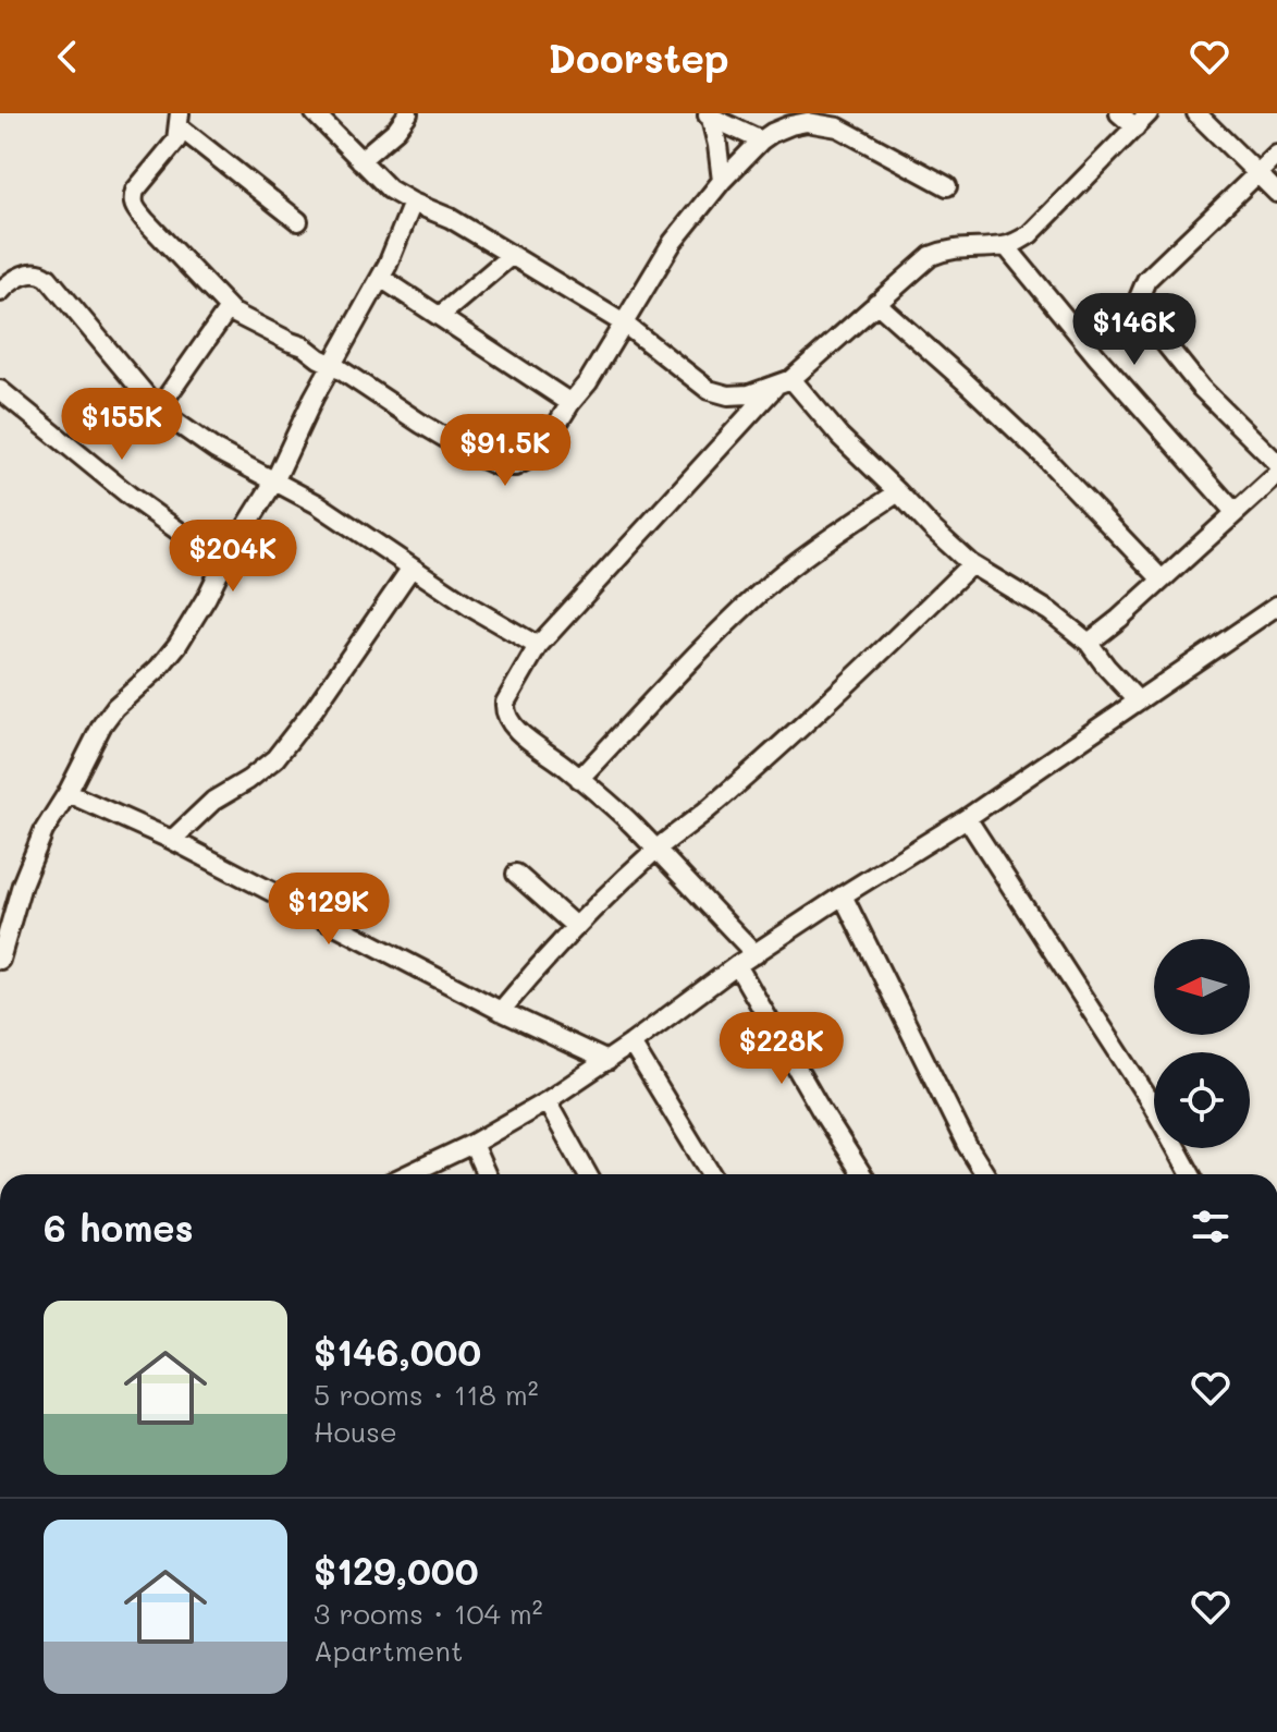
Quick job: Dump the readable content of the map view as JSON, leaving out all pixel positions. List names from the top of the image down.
{
  "north": "left",
  "page": {
    "header": "Doorstep",
    "price": [
      "$146K",
      "$155K",
      "$91.5K",
      "$204K",
      "$129K",
      "$228K"
    ],
    "heading": "6 homes",
    "list": [
      {
        "name": "$146,000",
        "note": "5 rooms · 118 m² · House"
      },
      {
        "name": "$129,000",
        "note": "3 rooms · 104 m² · Apartment"
      }
    ]
  }
}
